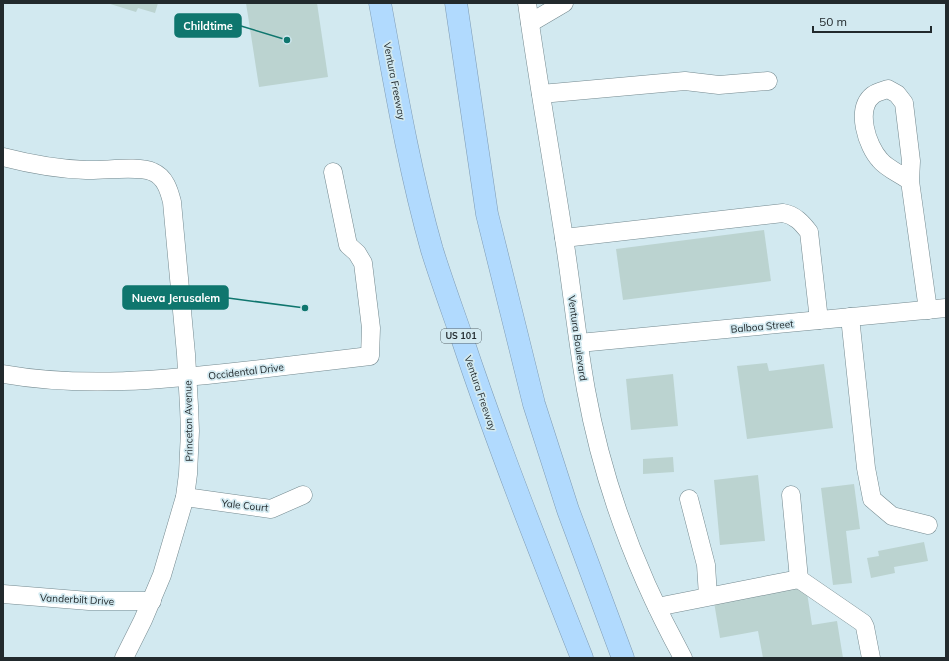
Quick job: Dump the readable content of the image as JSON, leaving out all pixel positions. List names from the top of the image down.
{
  "streets": {
    "highway": ["Ventura Freeway", "US 101"],
    "street": [
      "Balboa Street",
      "Ventura Boulevard",
      "Occidental Drive",
      "Princeton Avenue",
      "Yale Court",
      "Vanderbilt Drive"
    ]
  },
  "crossings": [
    ["Balboa Street", "Ventura Boulevard"],
    ["Occidental Drive", "Princeton Avenue"],
    ["Princeton Avenue", "Yale Court"],
    ["Princeton Avenue", "Vanderbilt Drive"]
  ],
  "places": ["Childtime", "Nueva Jerusalem"],
  "scale_bar": "50 m"
}
